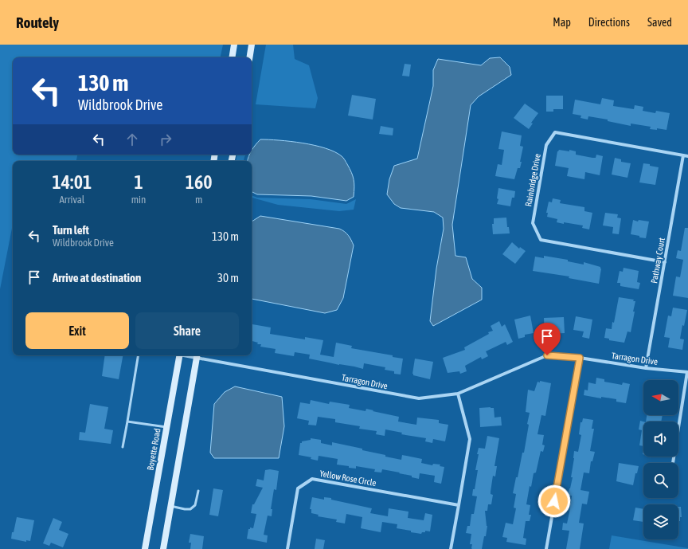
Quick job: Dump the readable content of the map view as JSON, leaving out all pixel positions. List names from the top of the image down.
{
  "streets": {
    "main road": ["Boyette Road"],
    "street": [
      "Rainbridge Drive",
      "Pathway Court",
      "Tarragon Drive",
      "Yellow Rose Circle"
    ]
  },
  "crossings": [
    ["Rainbridge Drive", "Pathway Court"],
    ["Pathway Court", "Tarragon Drive"]
  ],
  "north": "left",
  "page": {
    "header": "Routely",
    "nav": ["Map", "Directions", "Saved"],
    "turn": ["130 m", "Wildbrook Drive"],
    "eta": [
      "14:01",
      "Arrival",
      "1",
      "min",
      "160",
      "m"
    ],
    "list": [
      {
        "name": "Turn left",
        "note": "Wildbrook Drive",
        "value": "130 m"
      },
      {
        "name": "Arrive at destination",
        "value": "30 m"
      }
    ],
    "buttons": ["Exit", "Share"]
  }
}
